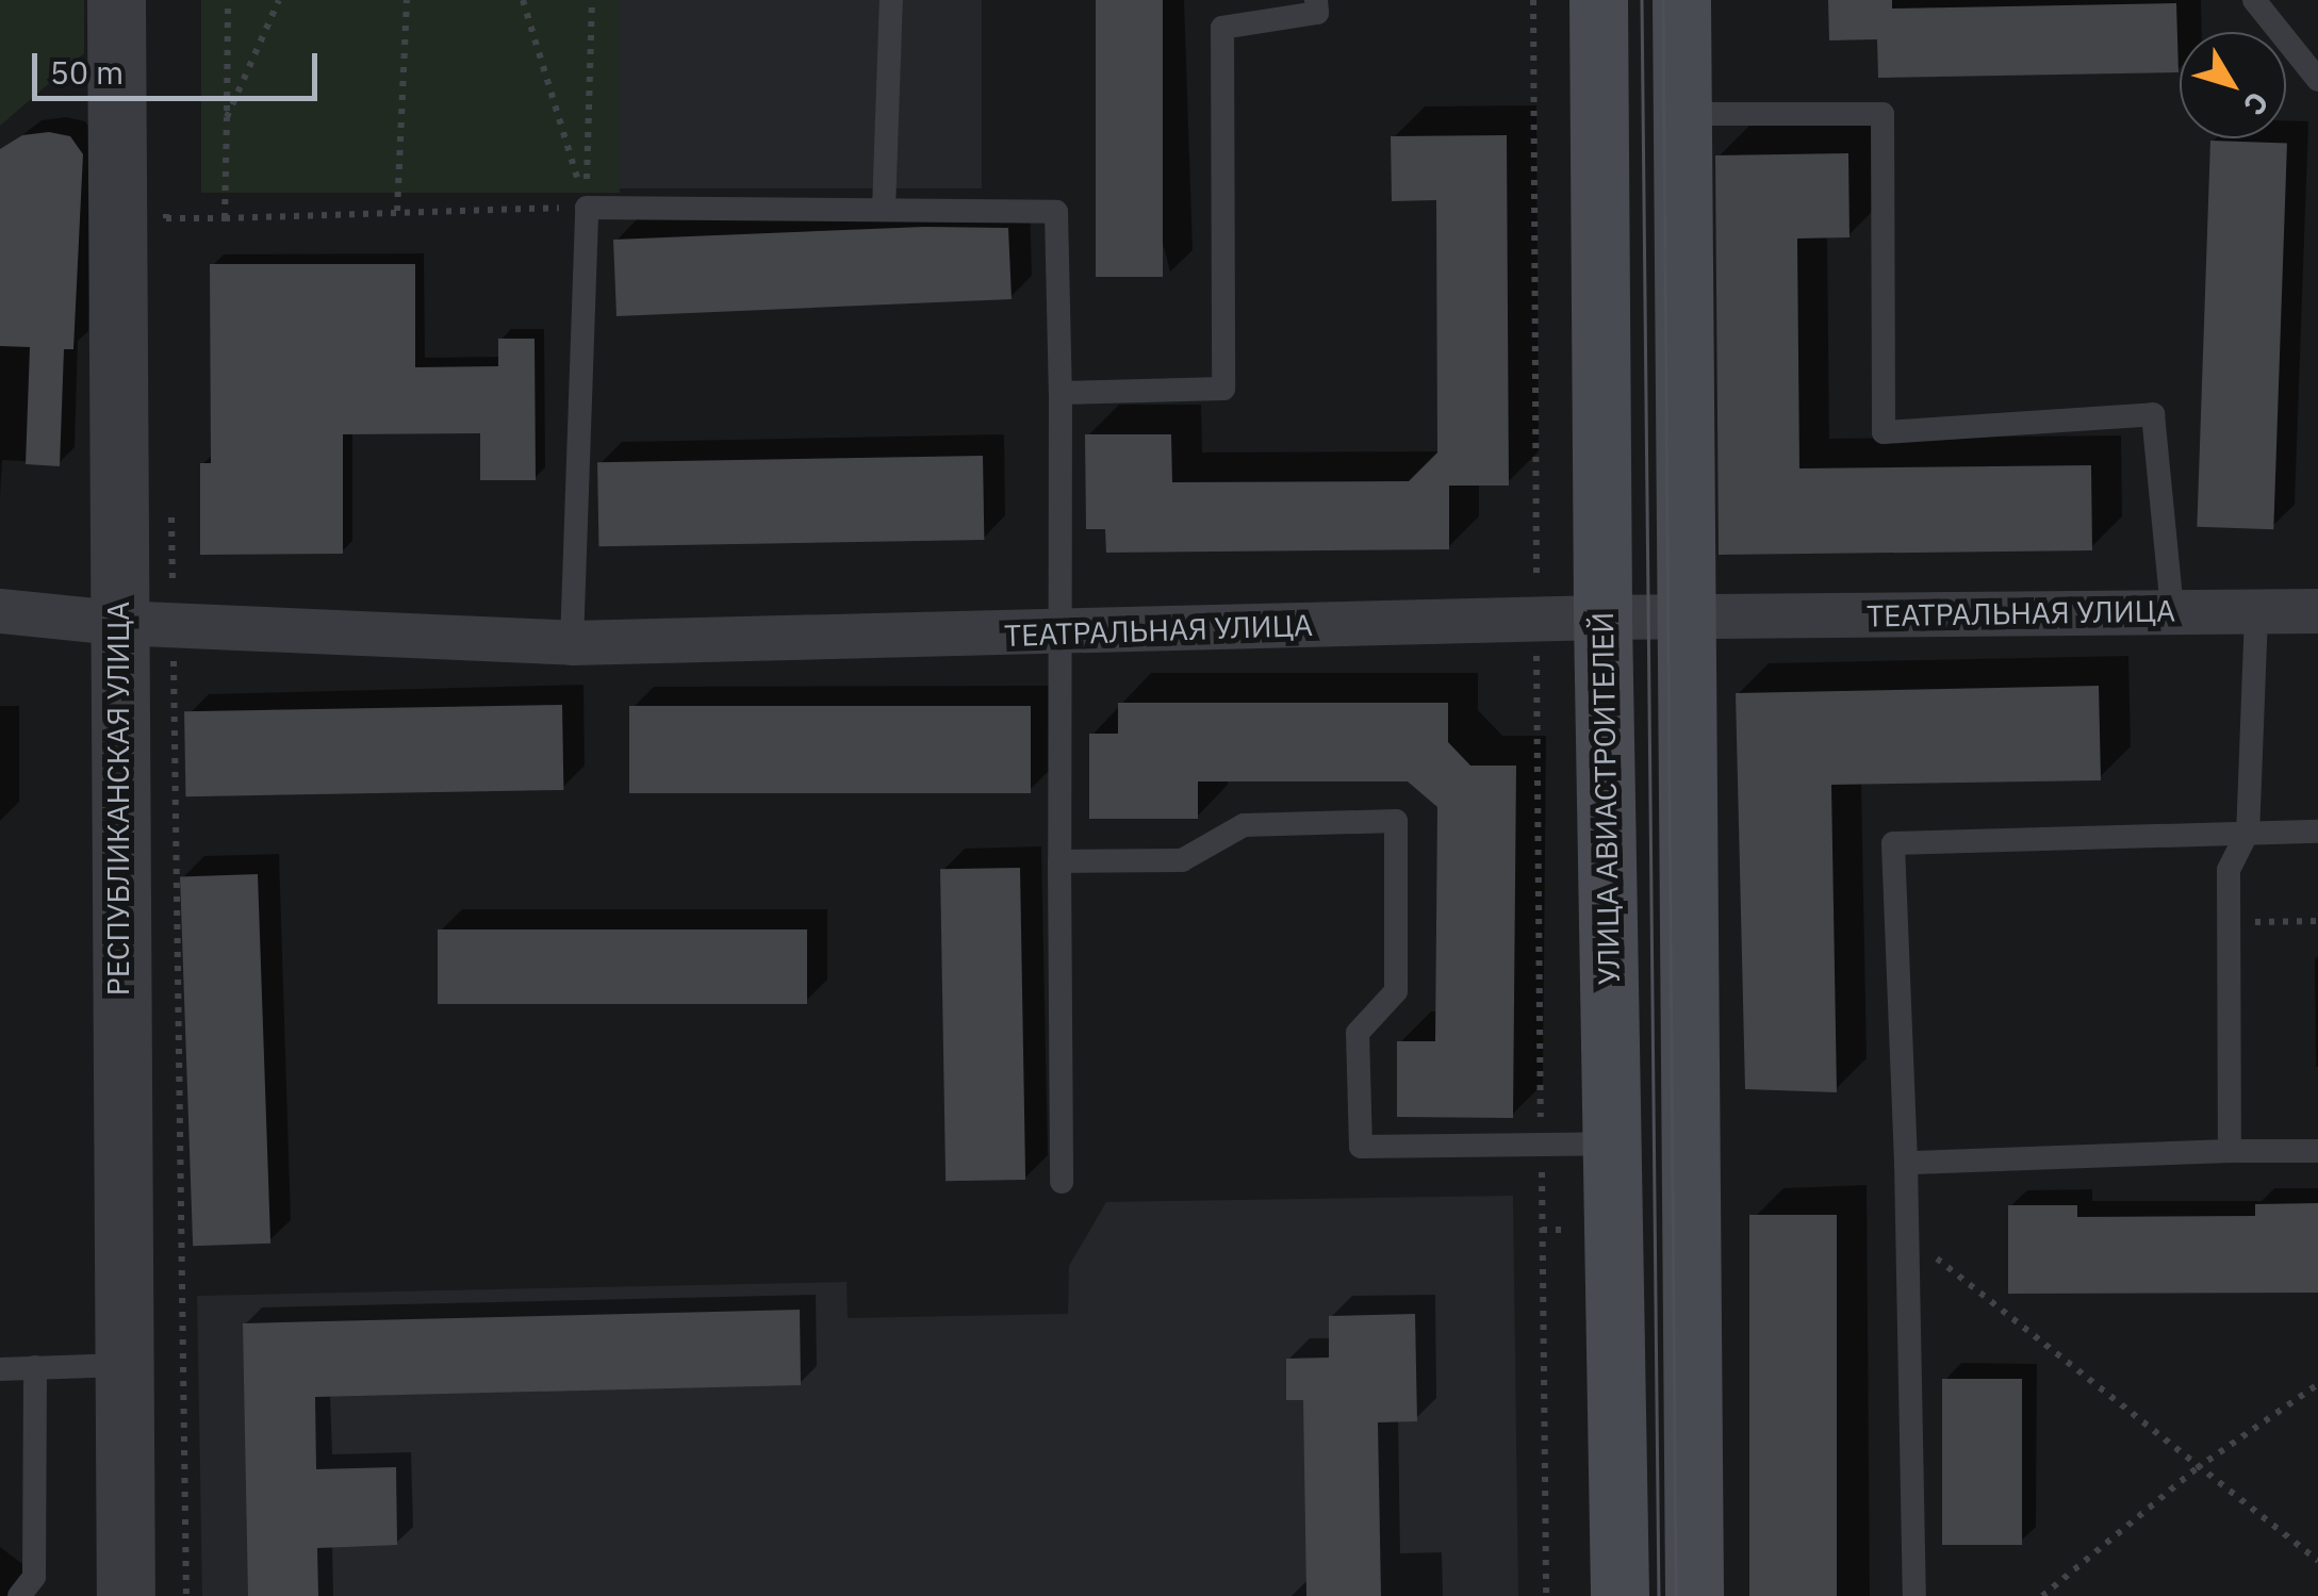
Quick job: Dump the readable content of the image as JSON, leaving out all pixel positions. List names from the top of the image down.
{
  "streets": {
    "main road": ["УЛИЦА АВИАСТРОИТЕЛЕЙ"],
    "street": ["ТЕАТРАЛЬНАЯ УЛИЦА", "РЕСПУБЛИКАНСКАЯ УЛИЦА"]
  },
  "crossings": [
    ["ТЕАТРАЛЬНАЯ УЛИЦА", "РЕСПУБЛИКАНСКАЯ УЛИЦА"],
    ["ТЕАТРАЛЬНАЯ УЛИЦА", "УЛИЦА АВИАСТРОИТЕЛЕЙ"]
  ],
  "scale_bar": "50 m",
  "north": "bottom right"
}
